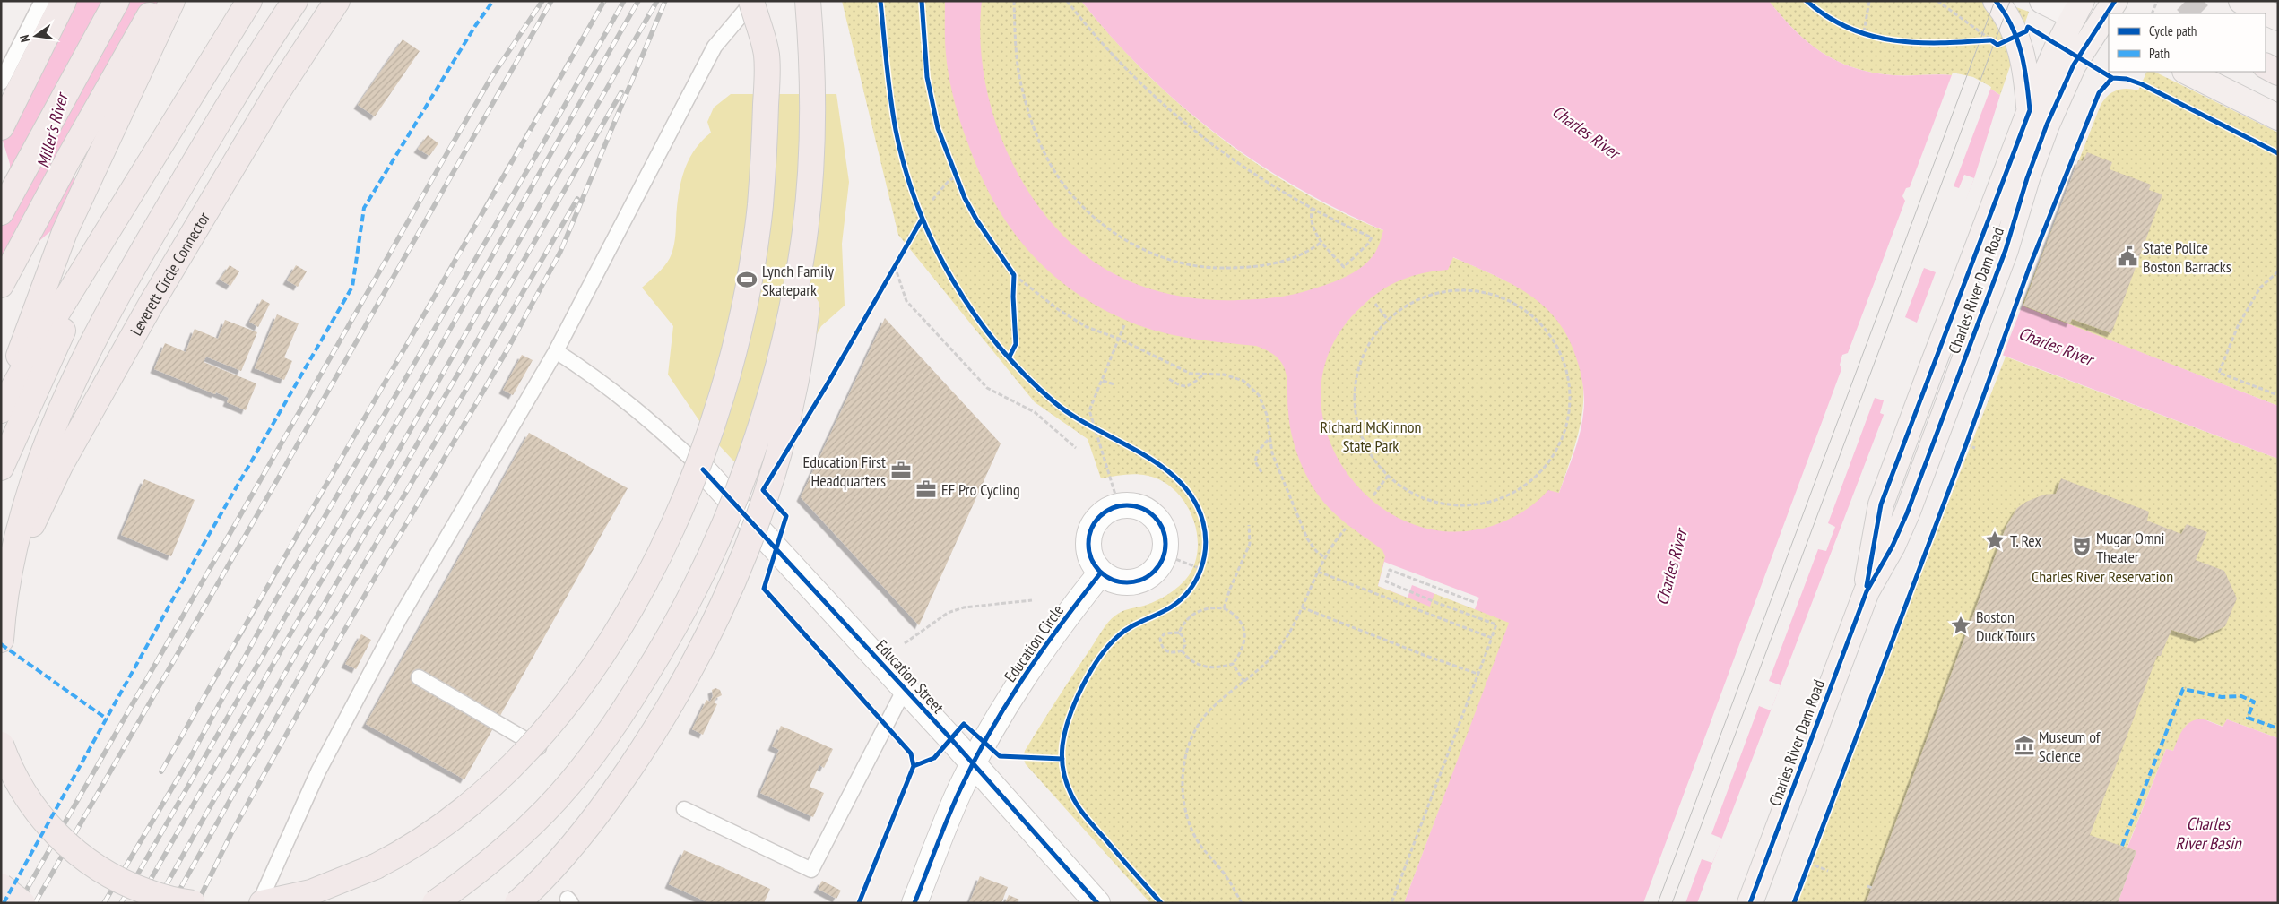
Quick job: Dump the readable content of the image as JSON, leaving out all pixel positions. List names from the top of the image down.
{
  "streets": {
    "highway": ["Leverett Circle Connector", "Charles River Dam Road"],
    "street": ["Education Circle", "Education Street"]
  },
  "crossings": [
    ["Education Circle", "Education Street"]
  ],
  "water": ["Miller's River", "Charles River", "Charles River Basin"],
  "parks": ["Richard McKinnon State Park", "Charles River Reservation"],
  "places": {
    "public building": ["State Police Boston Barracks"],
    "sports": ["Lynch Family Skatepark"],
    "office": ["Education First Headquarters", "EF Pro Cycling"],
    "place": ["T. Rex", "Boston Duck Tours"],
    "theatre": ["Mugar Omni Theater"],
    "museum": ["Museum of Science"]
  },
  "legend": ["Cycle path", "Path"],
  "north": "left"
}
